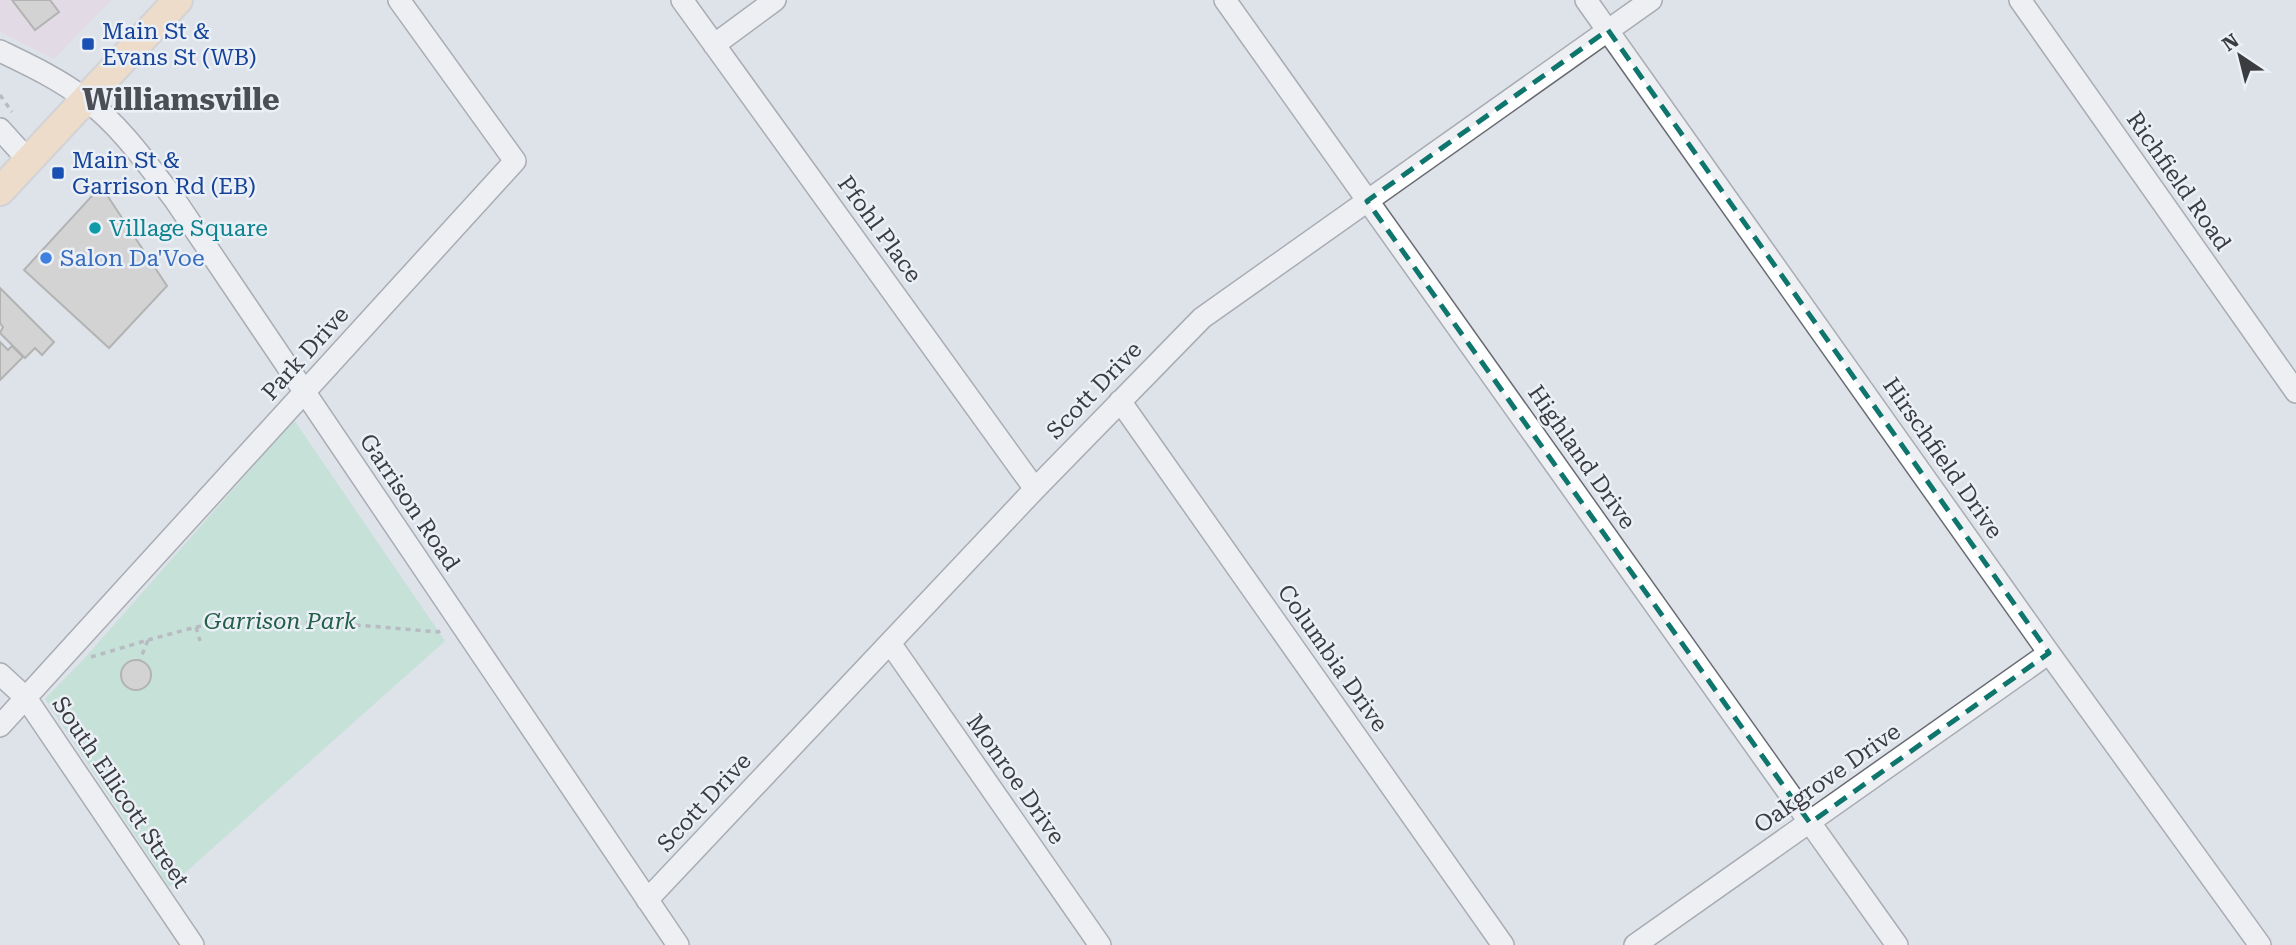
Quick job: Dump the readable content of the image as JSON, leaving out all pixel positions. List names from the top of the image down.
{
  "streets": {
    "street": [
      "Richfield Road",
      "Pfohl Place",
      "Park Drive",
      "Scott Drive",
      "Highland Drive",
      "Hirschfield Drive",
      "Garrison Road",
      "Columbia Drive",
      "Oakgrove Drive",
      "Monroe Drive",
      "South Ellicott Street"
    ]
  },
  "crossings": [
    ["Pfohl Place", "Scott Drive"],
    ["Park Drive", "Garrison Road"],
    ["Park Drive", "South Ellicott Street"],
    ["Scott Drive", "Highland Drive"],
    ["Scott Drive", "Hirschfield Drive"],
    ["Scott Drive", "Garrison Road"],
    ["Scott Drive", "Columbia Drive"],
    ["Scott Drive", "Monroe Drive"],
    ["Highland Drive", "Oakgrove Drive"],
    ["Hirschfield Drive", "Oakgrove Drive"]
  ],
  "districts": ["Williamsville"],
  "parks": ["Garrison Park"],
  "places": {
    "transit": ["Main St & Evans St (WB)", "Main St & Garrison Rd (EB)"],
    "other": ["Village Square", "Salon Da'Voe"]
  },
  "north": "top left"
}
